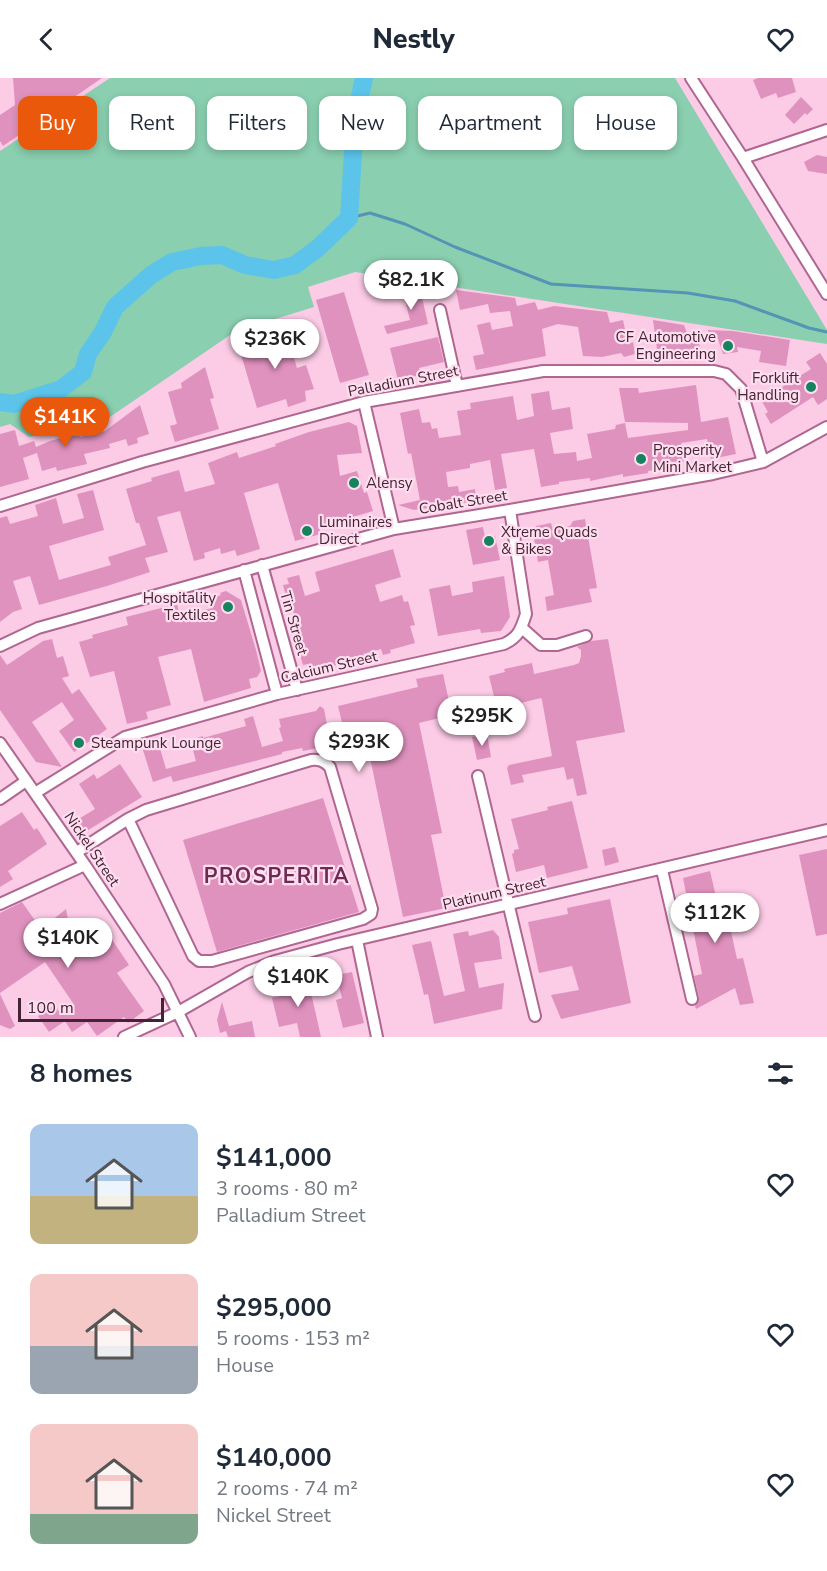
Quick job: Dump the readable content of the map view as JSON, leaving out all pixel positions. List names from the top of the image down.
{
  "streets": {
    "street": [
      "Palladium Street",
      "Cobalt Street",
      "Tin Street",
      "Calcium Street",
      "Nickel Street",
      "Platinum Street"
    ]
  },
  "crossings": [
    ["Palladium Street", "Cobalt Street"],
    ["Cobalt Street", "Tin Street"],
    ["Tin Street", "Calcium Street"],
    ["Calcium Street", "Nickel Street"],
    ["Nickel Street", "Platinum Street"]
  ],
  "districts": ["PROSPERITA"],
  "places": [
    "CF Automotive Engineering",
    "Forklift Handling",
    "Prosperity Mini Market",
    "Alensy",
    "Luminaires Direct",
    "Xtreme Quads & Bikes",
    "Hospitality Textiles",
    "Steampunk Lounge"
  ],
  "scale_bar": "100 m",
  "page": {
    "header": "Nestly",
    "chip": [
      "Buy",
      "Rent",
      "Filters",
      "New",
      "Apartment",
      "House"
    ],
    "price": [
      "$82.1K",
      "$236K",
      "$141K",
      "$295K",
      "$293K",
      "$112K",
      "$140K",
      "$140K"
    ],
    "scale": "100 m",
    "heading": "8 homes",
    "list": [
      {
        "name": "$141,000",
        "note": "3 rooms · 80 m² · Palladium Street"
      },
      {
        "name": "$295,000",
        "note": "5 rooms · 153 m² · House"
      },
      {
        "name": "$140,000",
        "note": "2 rooms · 74 m² · Nickel Street"
      }
    ]
  }
}
